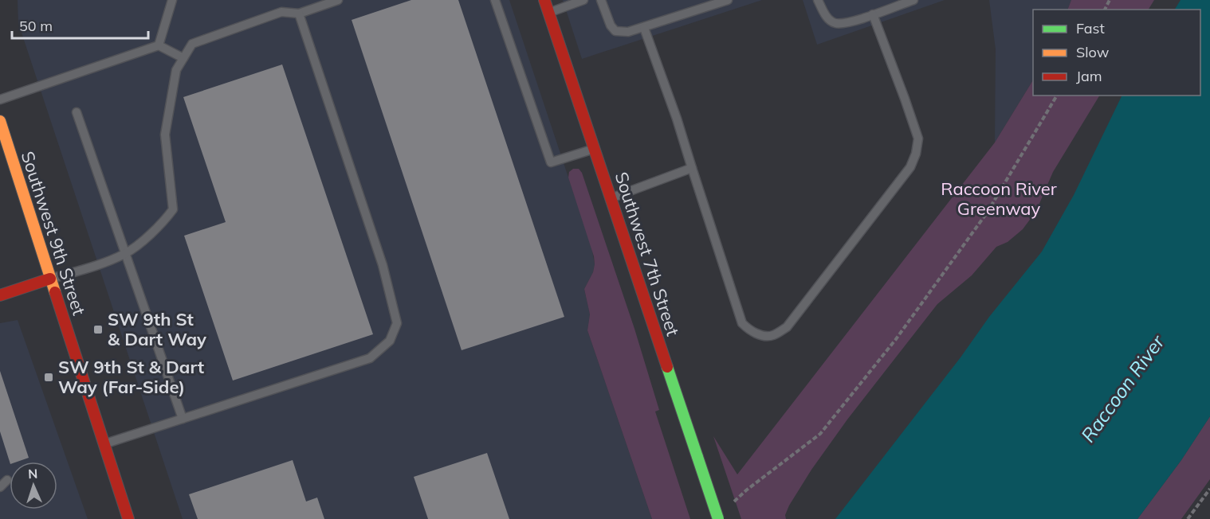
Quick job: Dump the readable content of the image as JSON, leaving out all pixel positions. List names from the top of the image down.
{
  "streets": {
    "main road": ["Southwest 9th Street", "Southwest 7th Street"]
  },
  "water": ["Raccoon River"],
  "parks": ["Raccoon River Greenway"],
  "places": {
    "transit": ["SW 9th St & Dart Way", "SW 9th St & Dart Way (Far-Side)"]
  },
  "legend": ["Fast", "Slow", "Jam"],
  "scale_bar": "50 m",
  "north": "top"
}
